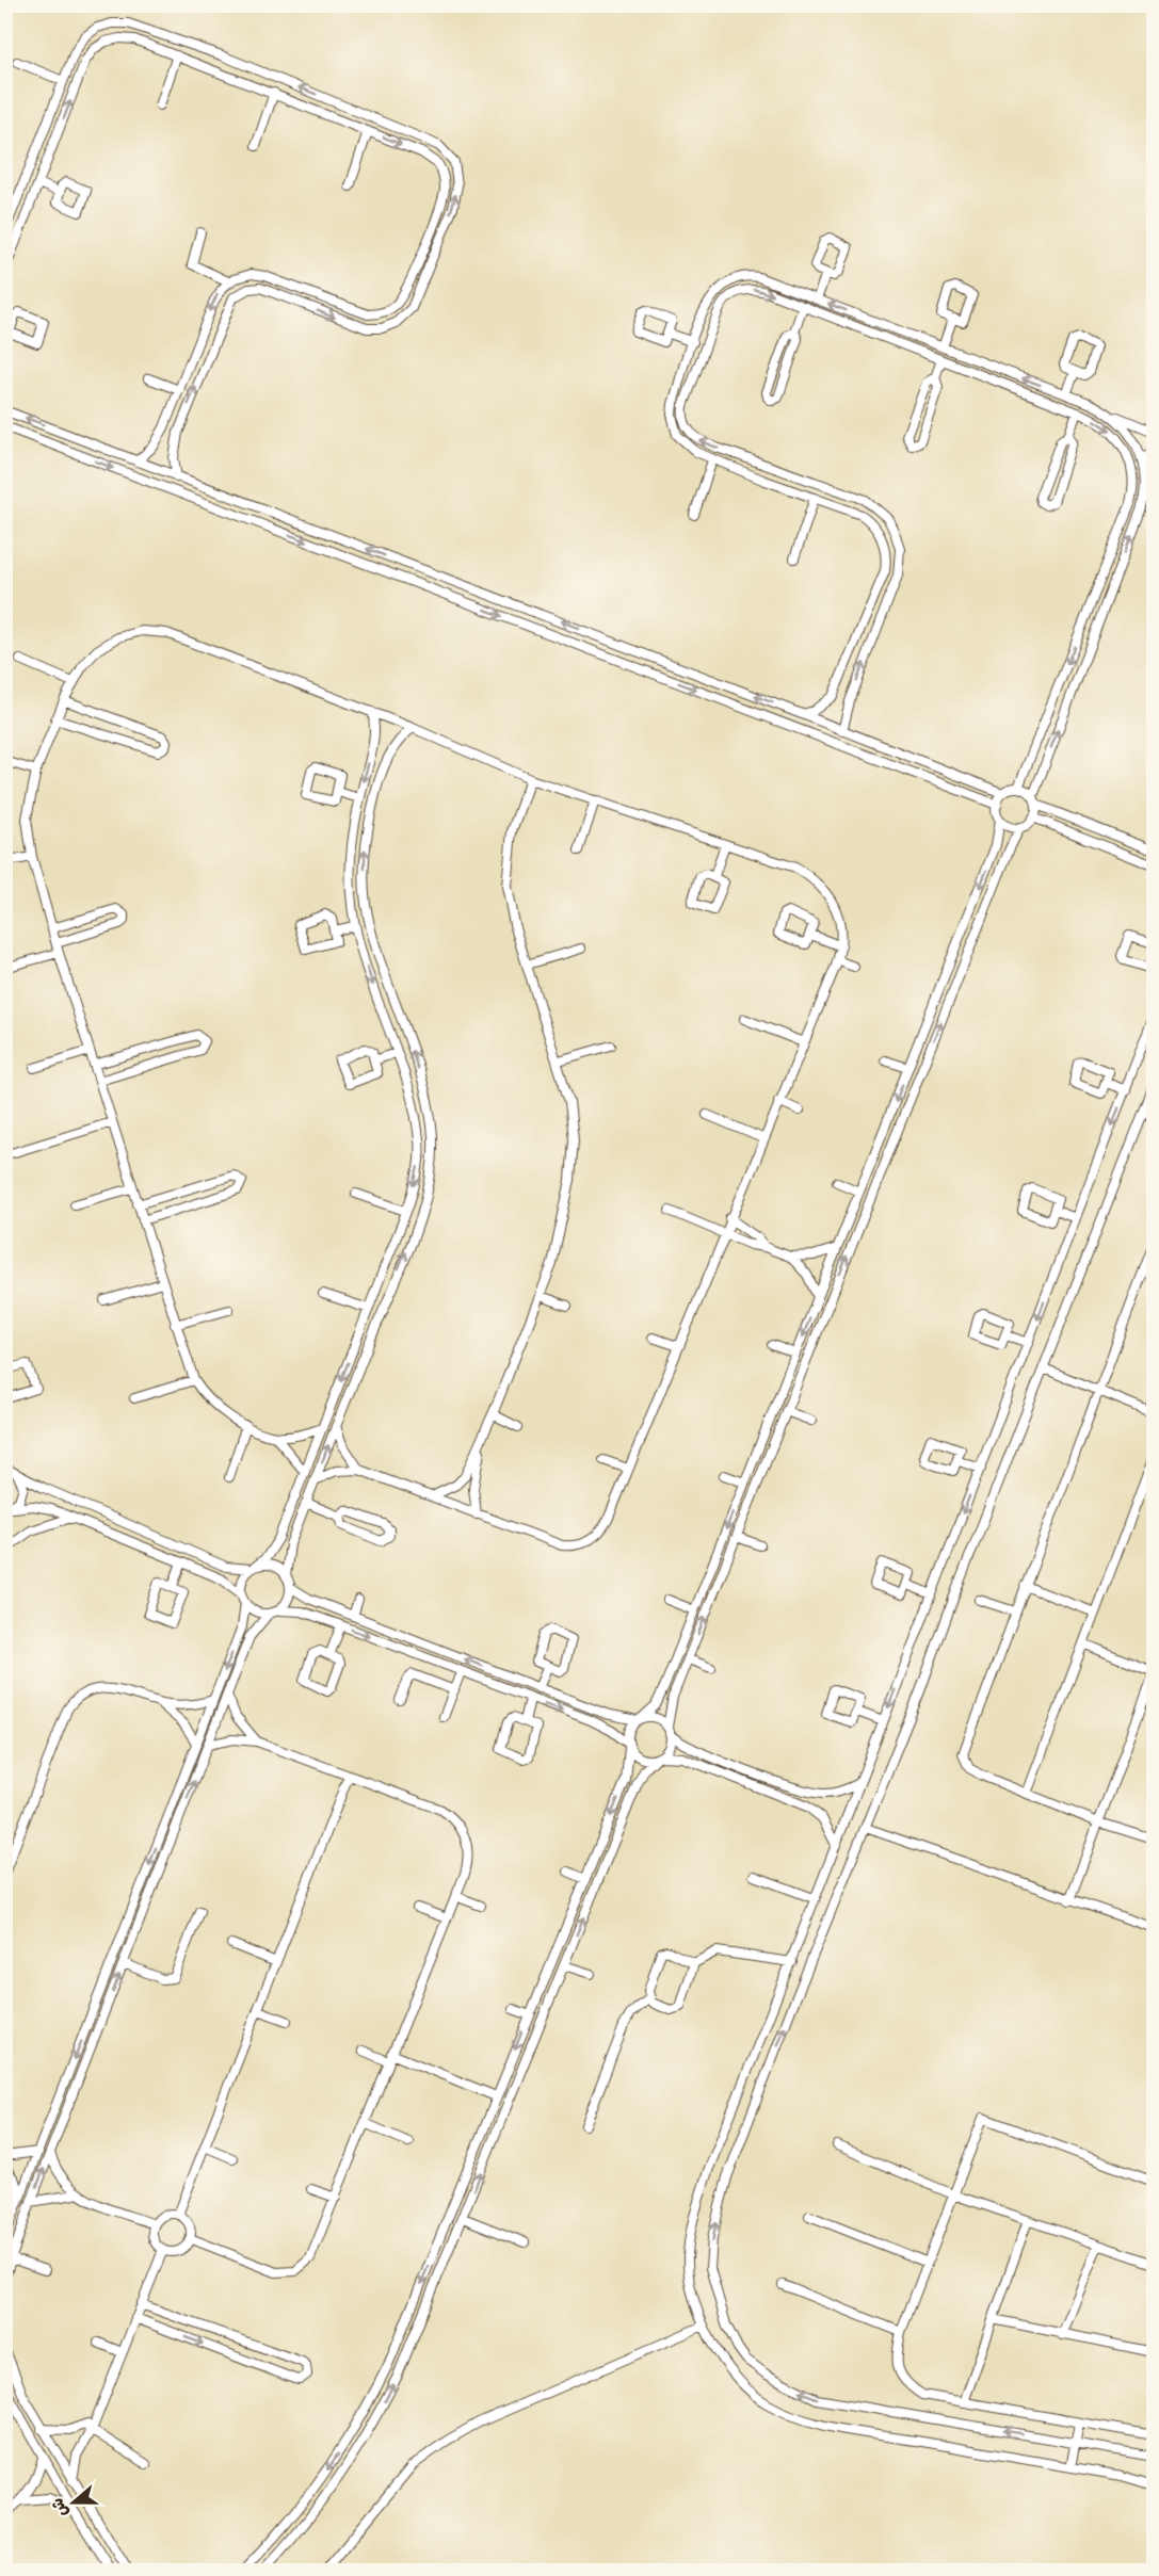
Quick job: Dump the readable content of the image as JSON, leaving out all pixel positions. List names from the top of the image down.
{
  "north": "left"
}
